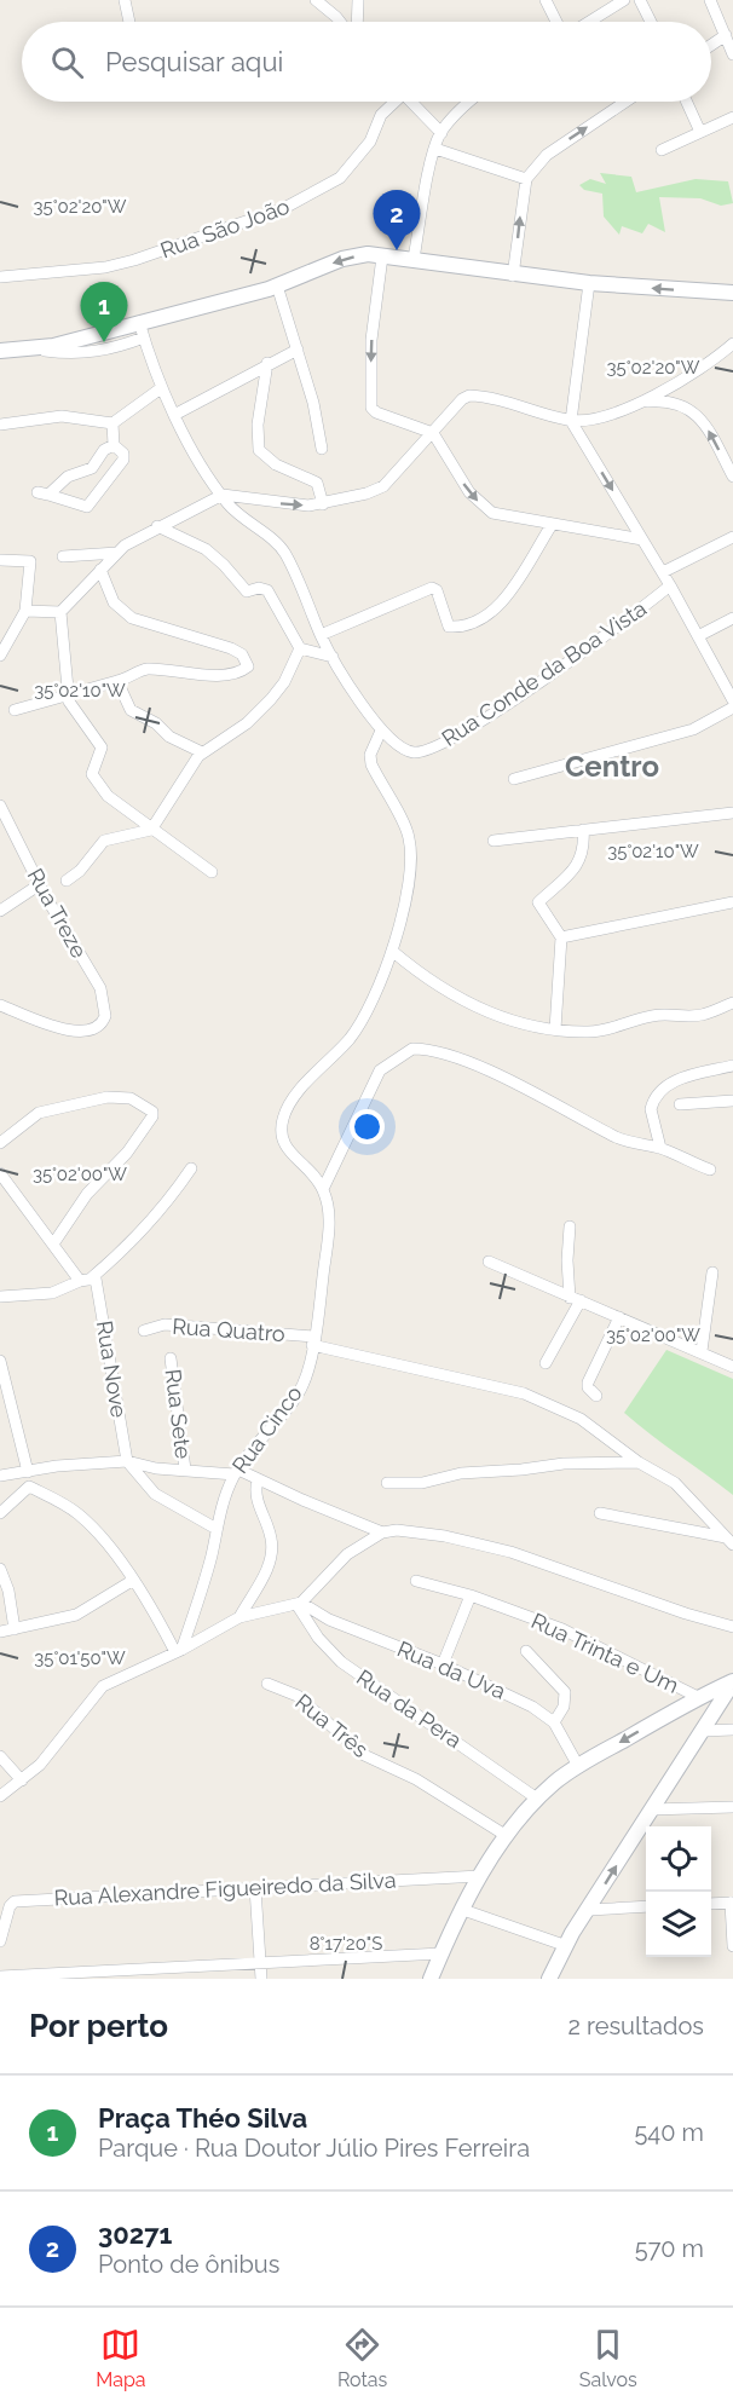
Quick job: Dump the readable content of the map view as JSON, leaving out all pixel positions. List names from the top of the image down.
{
  "streets": {
    "street": [
      "Rua São João",
      "Rua Conde da Boa Vista",
      "Rua Treze",
      "Rua Quatro",
      "Rua Nove",
      "Rua Sete",
      "Rua Cinco",
      "Rua Trinta e Um",
      "Rua da Uva",
      "Rua da Pera",
      "Rua Três",
      "Rua Alexandre Figueiredo da Silva"
    ]
  },
  "crossings": [
    ["Rua Quatro", "Rua Cinco"],
    ["Rua da Uva", "Rua da Pera"]
  ],
  "districts": ["Centro"],
  "page": {
    "search": "Pesquisar aqui",
    "pins": ["2", "1"],
    "heading": ["Por perto", "2 resultados"],
    "list": [
      {
        "mark": "1",
        "name": "Praça Théo Silva",
        "note": "Parque · Rua Doutor Júlio Pires Ferreira",
        "value": "540 m"
      },
      {
        "mark": "2",
        "name": "30271",
        "note": "Ponto de ônibus",
        "value": "570 m"
      }
    ],
    "nav": ["Mapa", "Rotas", "Salvos"]
  },
  "coordinates": [
    "35°02'20\"W",
    "35°02'10\"W",
    "35°02'00\"W",
    "35°01'50\"W",
    "8°17'20\"S"
  ]
}
